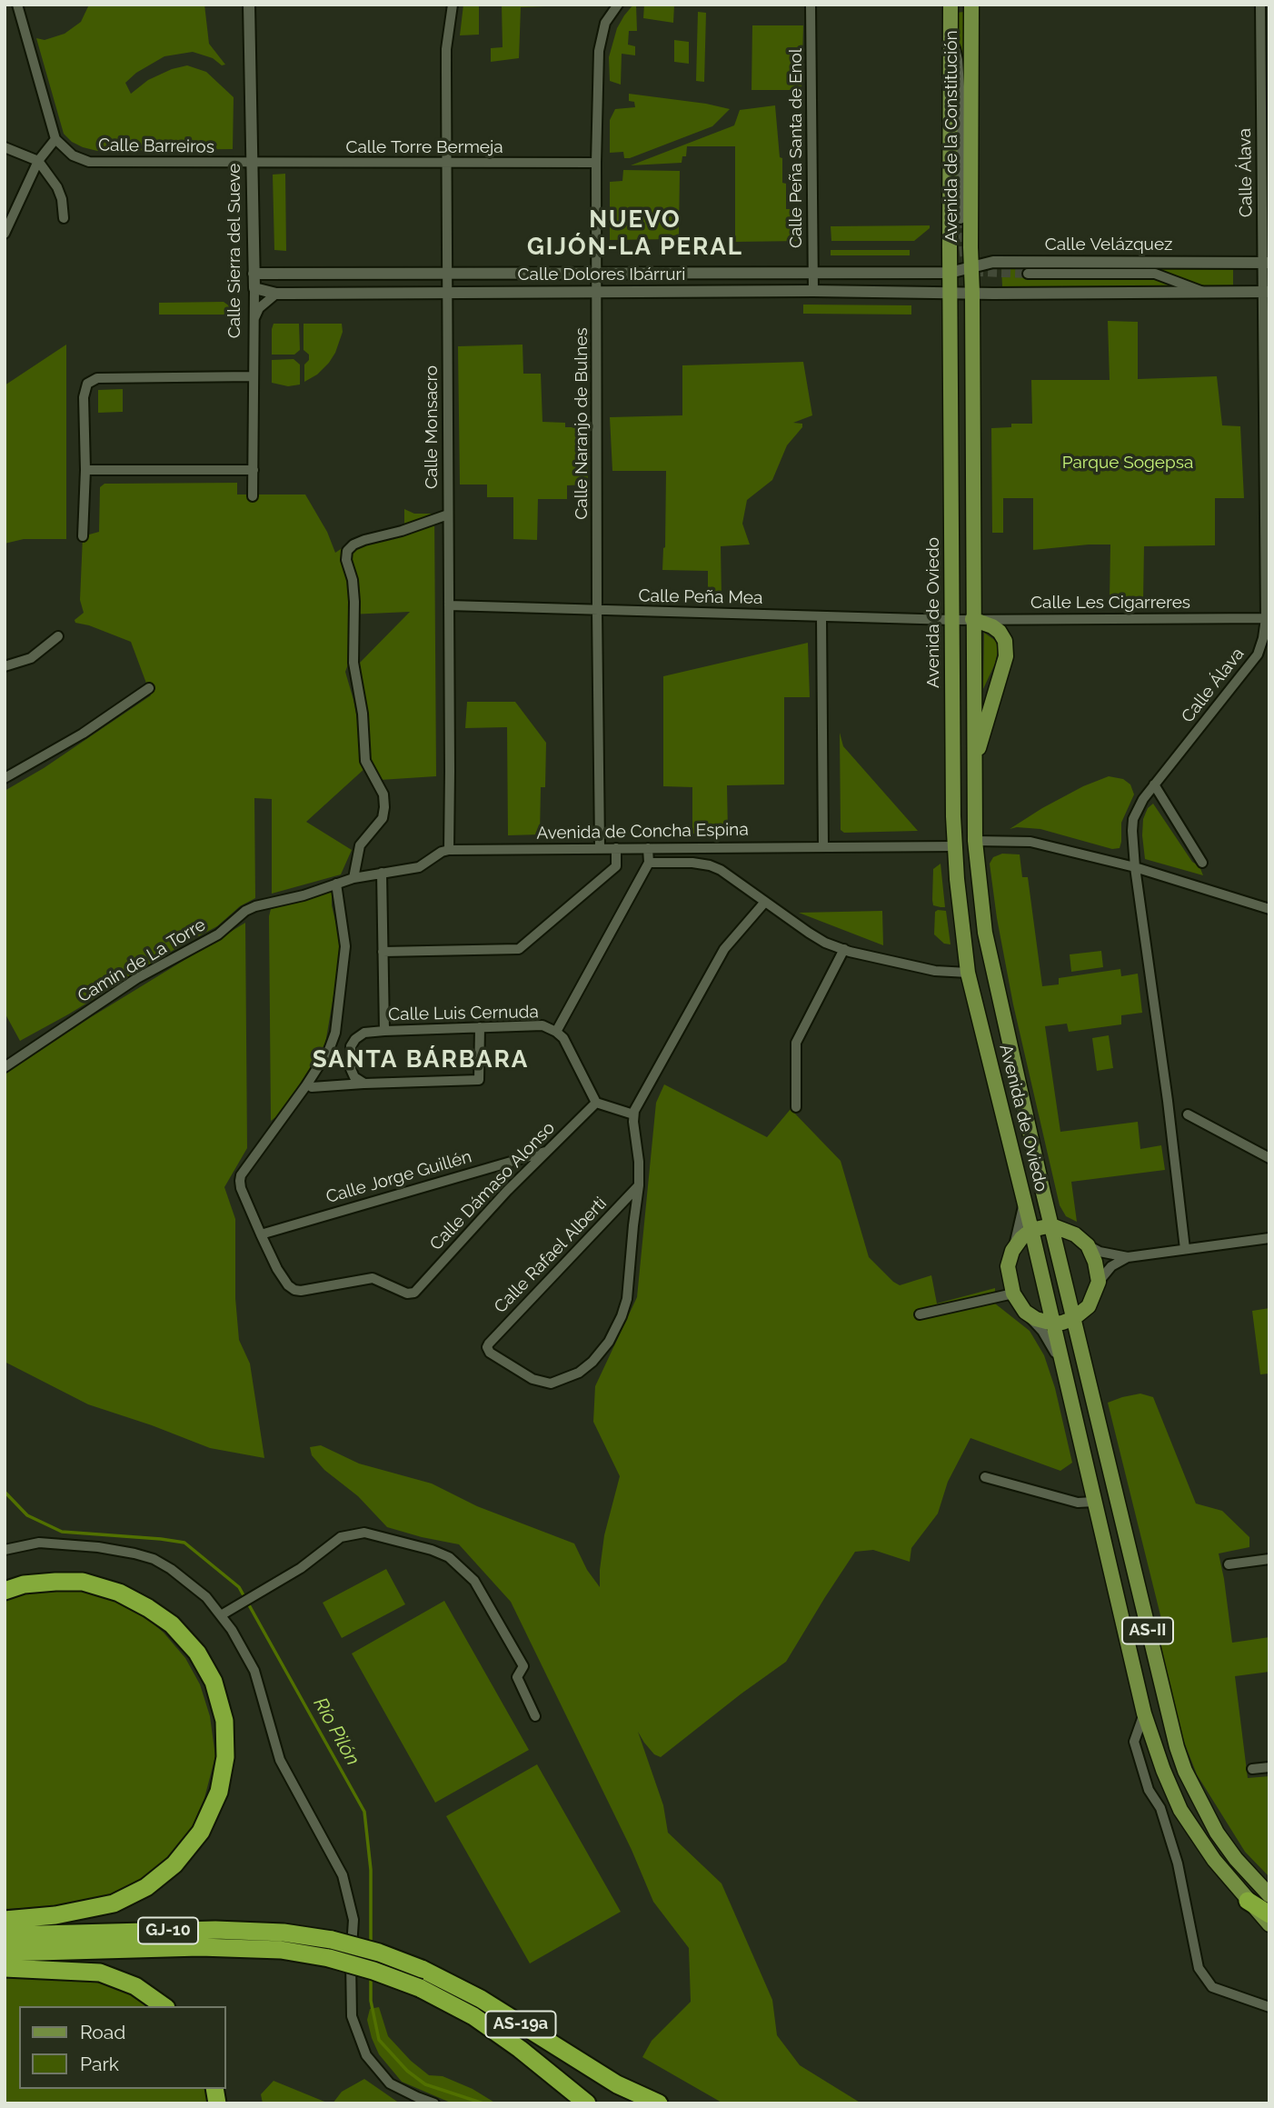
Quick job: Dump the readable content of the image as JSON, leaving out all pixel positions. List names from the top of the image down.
{
  "streets": {
    "highway": ["GJ-10", "AS-19a"],
    "main road": ["Avenida de la Constitución", "Avenida de Oviedo", "AS-II"],
    "street": [
      "Calle Barreiros",
      "Calle Torre Bermeja",
      "Calle Peña Santa de Enol",
      "Calle Álava",
      "Calle Velázquez",
      "Calle Sierra del Sueve",
      "Calle Dolores Ibárruri",
      "Calle Naranjo de Bulnes",
      "Calle Monsacro",
      "Calle Peña Mea",
      "Calle Les Cigarreres",
      "Avenida de Concha Espina",
      "Camín de La Torre",
      "Calle Luis Cernuda",
      "Calle Jorge Guillén",
      "Calle Dámaso Alonso",
      "Calle Rafael Alberti"
    ]
  },
  "crossings": [
    ["Avenida de la Constitución", "Calle Velázquez"],
    ["Avenida de la Constitución", "Calle Dolores Ibárruri"],
    ["Avenida de la Constitución", "Avenida de Oviedo"],
    ["Calle Barreiros", "Calle Torre Bermeja"],
    ["Calle Barreiros", "Calle Sierra del Sueve"],
    ["Calle Torre Bermeja", "Calle Sierra del Sueve"],
    ["Calle Torre Bermeja", "Calle Naranjo de Bulnes"],
    ["Calle Torre Bermeja", "Calle Monsacro"],
    ["Calle Peña Santa de Enol", "Calle Dolores Ibárruri"],
    ["Calle Álava", "Calle Velázquez"],
    ["Calle Álava", "Calle Les Cigarreres"],
    ["Calle Velázquez", "Calle Dolores Ibárruri"],
    ["Calle Velázquez", "Avenida de Oviedo"],
    ["Calle Sierra del Sueve", "Calle Dolores Ibárruri"],
    ["Calle Dolores Ibárruri", "Calle Naranjo de Bulnes"],
    ["Calle Dolores Ibárruri", "Calle Monsacro"],
    ["Calle Dolores Ibárruri", "Avenida de Oviedo"],
    ["Calle Naranjo de Bulnes", "Calle Peña Mea"],
    ["Calle Naranjo de Bulnes", "Avenida de Concha Espina"],
    ["Calle Monsacro", "Calle Peña Mea"],
    ["Calle Monsacro", "Avenida de Concha Espina"],
    ["Calle Peña Mea", "Calle Les Cigarreres"],
    ["Calle Peña Mea", "Avenida de Oviedo"],
    ["Calle Les Cigarreres", "Avenida de Oviedo"],
    ["Avenida de Oviedo", "Avenida de Concha Espina"],
    ["Avenida de Concha Espina", "Camín de La Torre"],
    ["Calle Luis Cernuda", "Calle Dámaso Alonso"],
    ["Calle Jorge Guillén", "Calle Dámaso Alonso"],
    ["GJ-10", "AS-19a"]
  ],
  "districts": ["NUEVO GIJÓN-LA PERAL", "SANTA BÁRBARA"],
  "water": ["Río Pilón"],
  "parks": ["Parque Sogepsa"],
  "legend": ["Road", "Park"]
}
